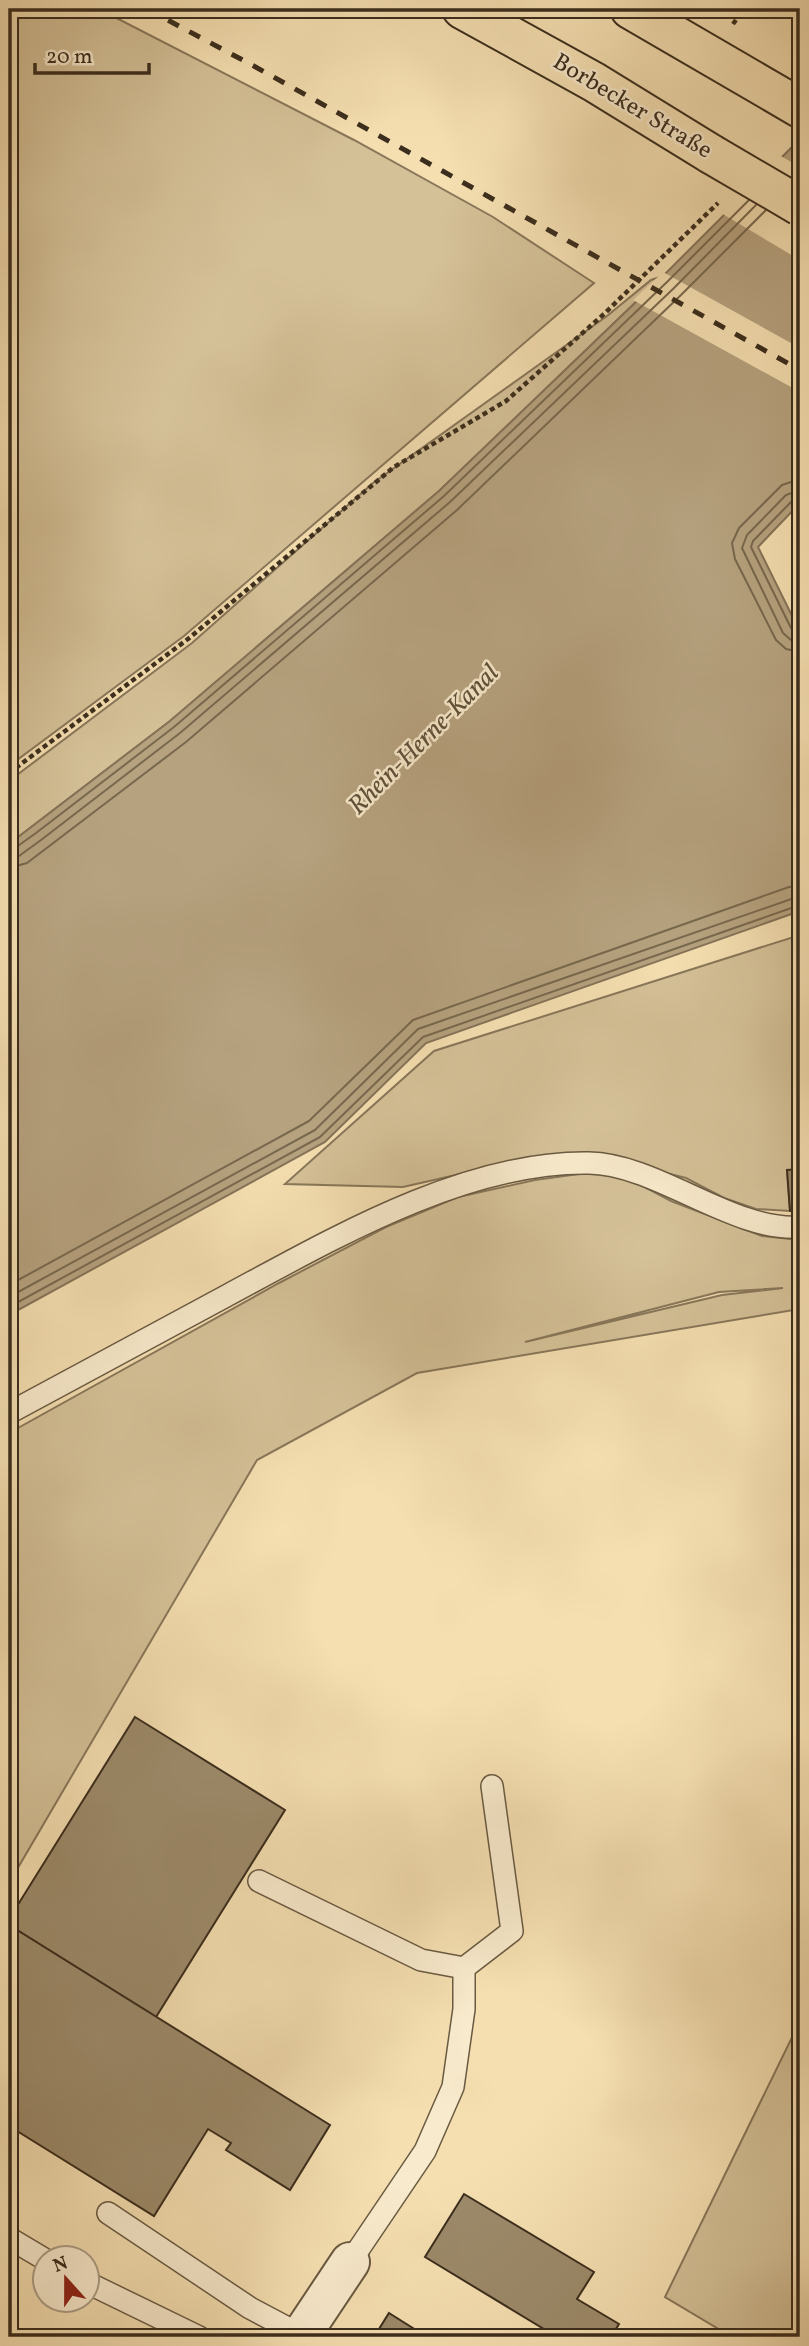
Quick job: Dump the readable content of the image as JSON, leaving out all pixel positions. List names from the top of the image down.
{
  "streets": {
    "main road": ["Borbecker Straße"]
  },
  "water": ["Rhein-Herne-Kanal"],
  "scale_bar": "20 m",
  "north": "top"
}
